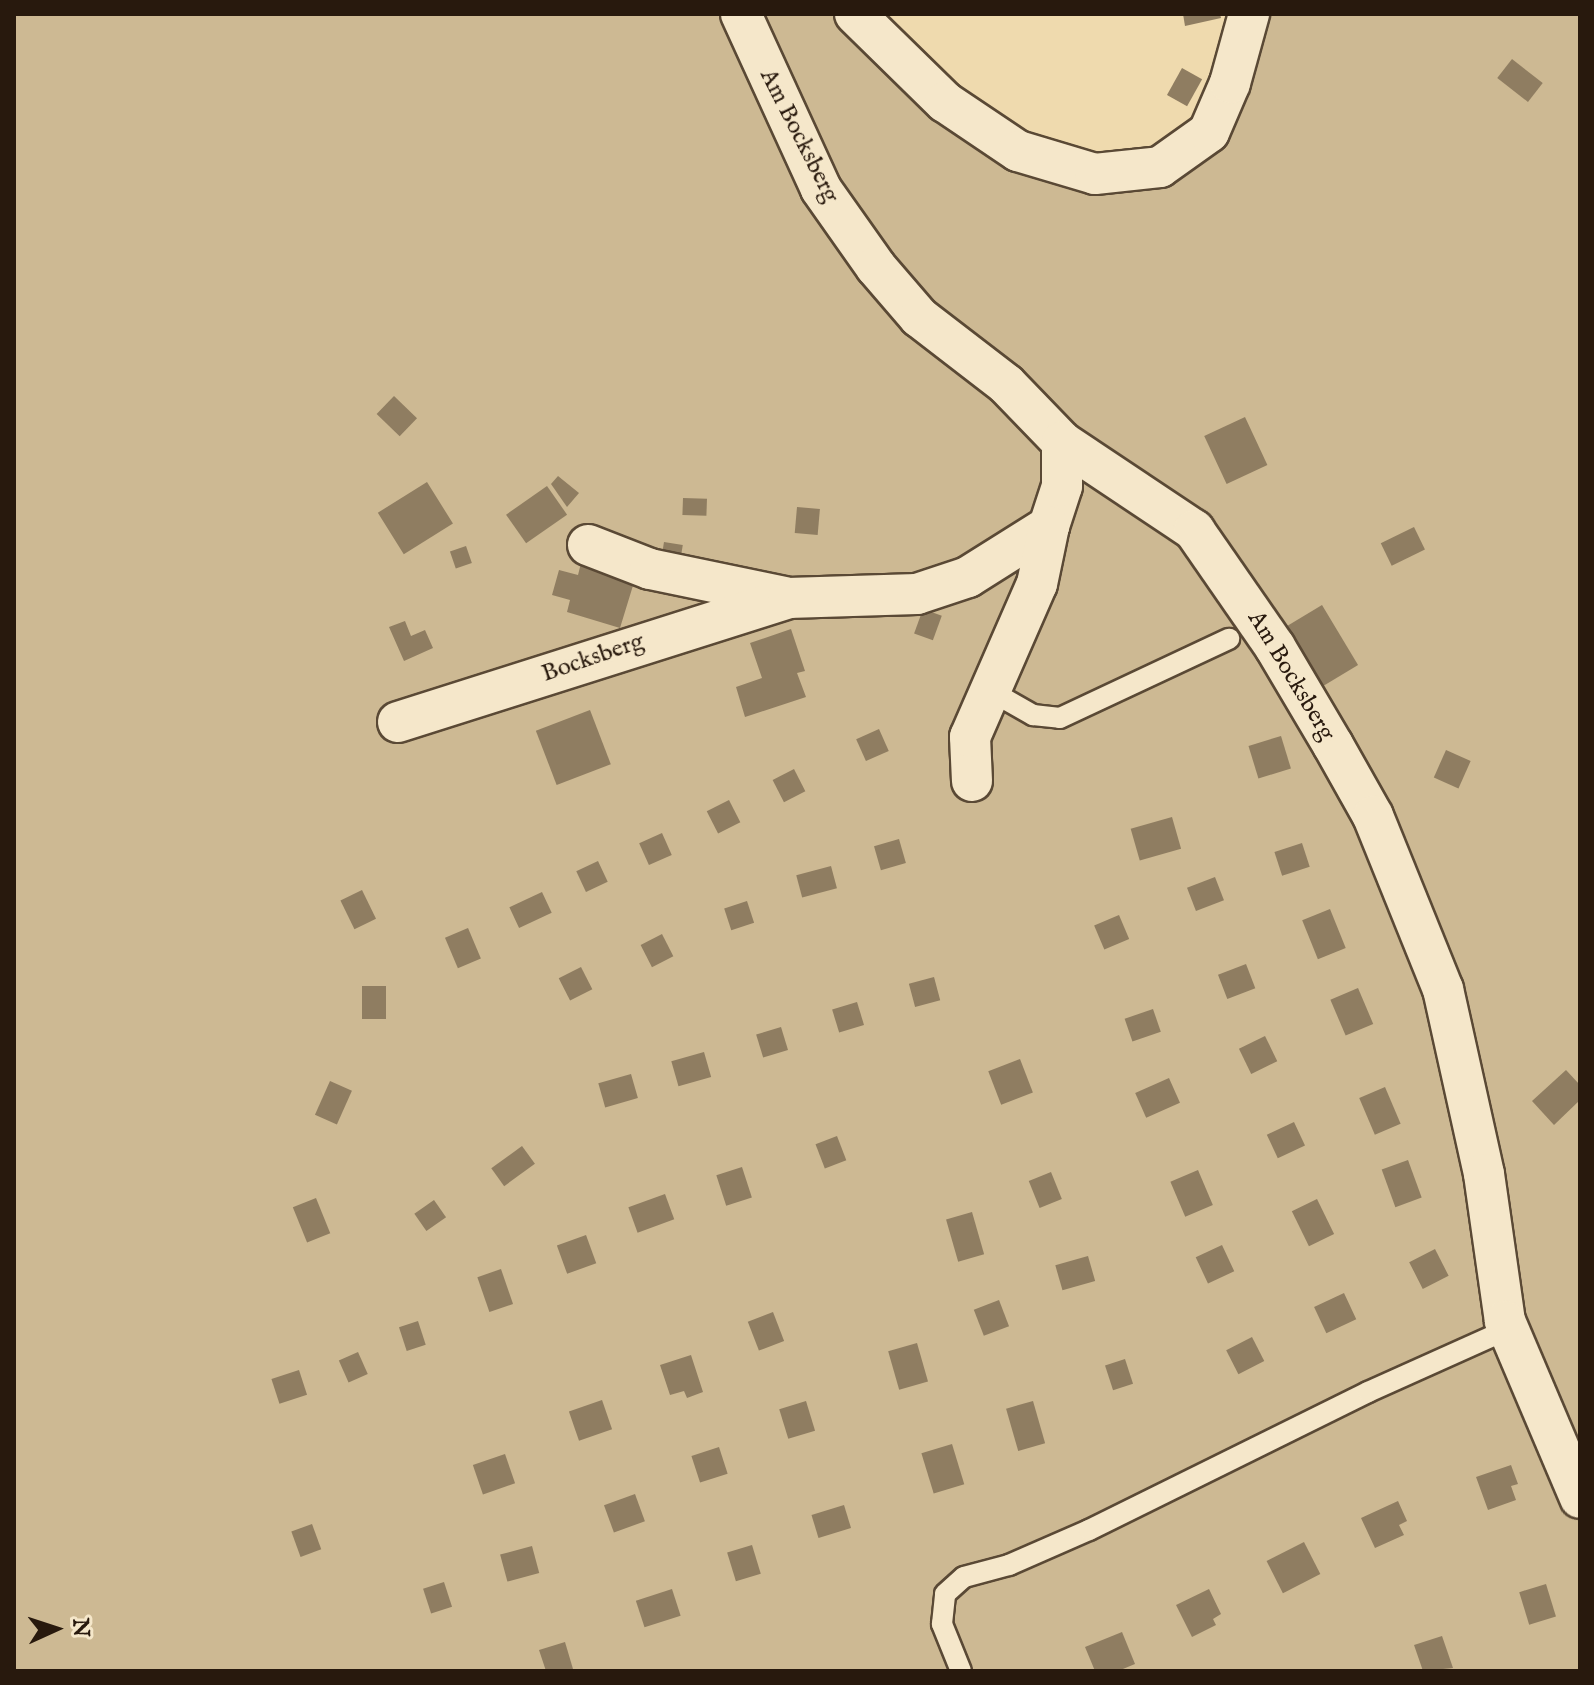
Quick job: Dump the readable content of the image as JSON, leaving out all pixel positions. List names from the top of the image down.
{
  "streets": {
    "street": ["Am Bocksberg", "Bocksberg"]
  },
  "north": "right"
}
